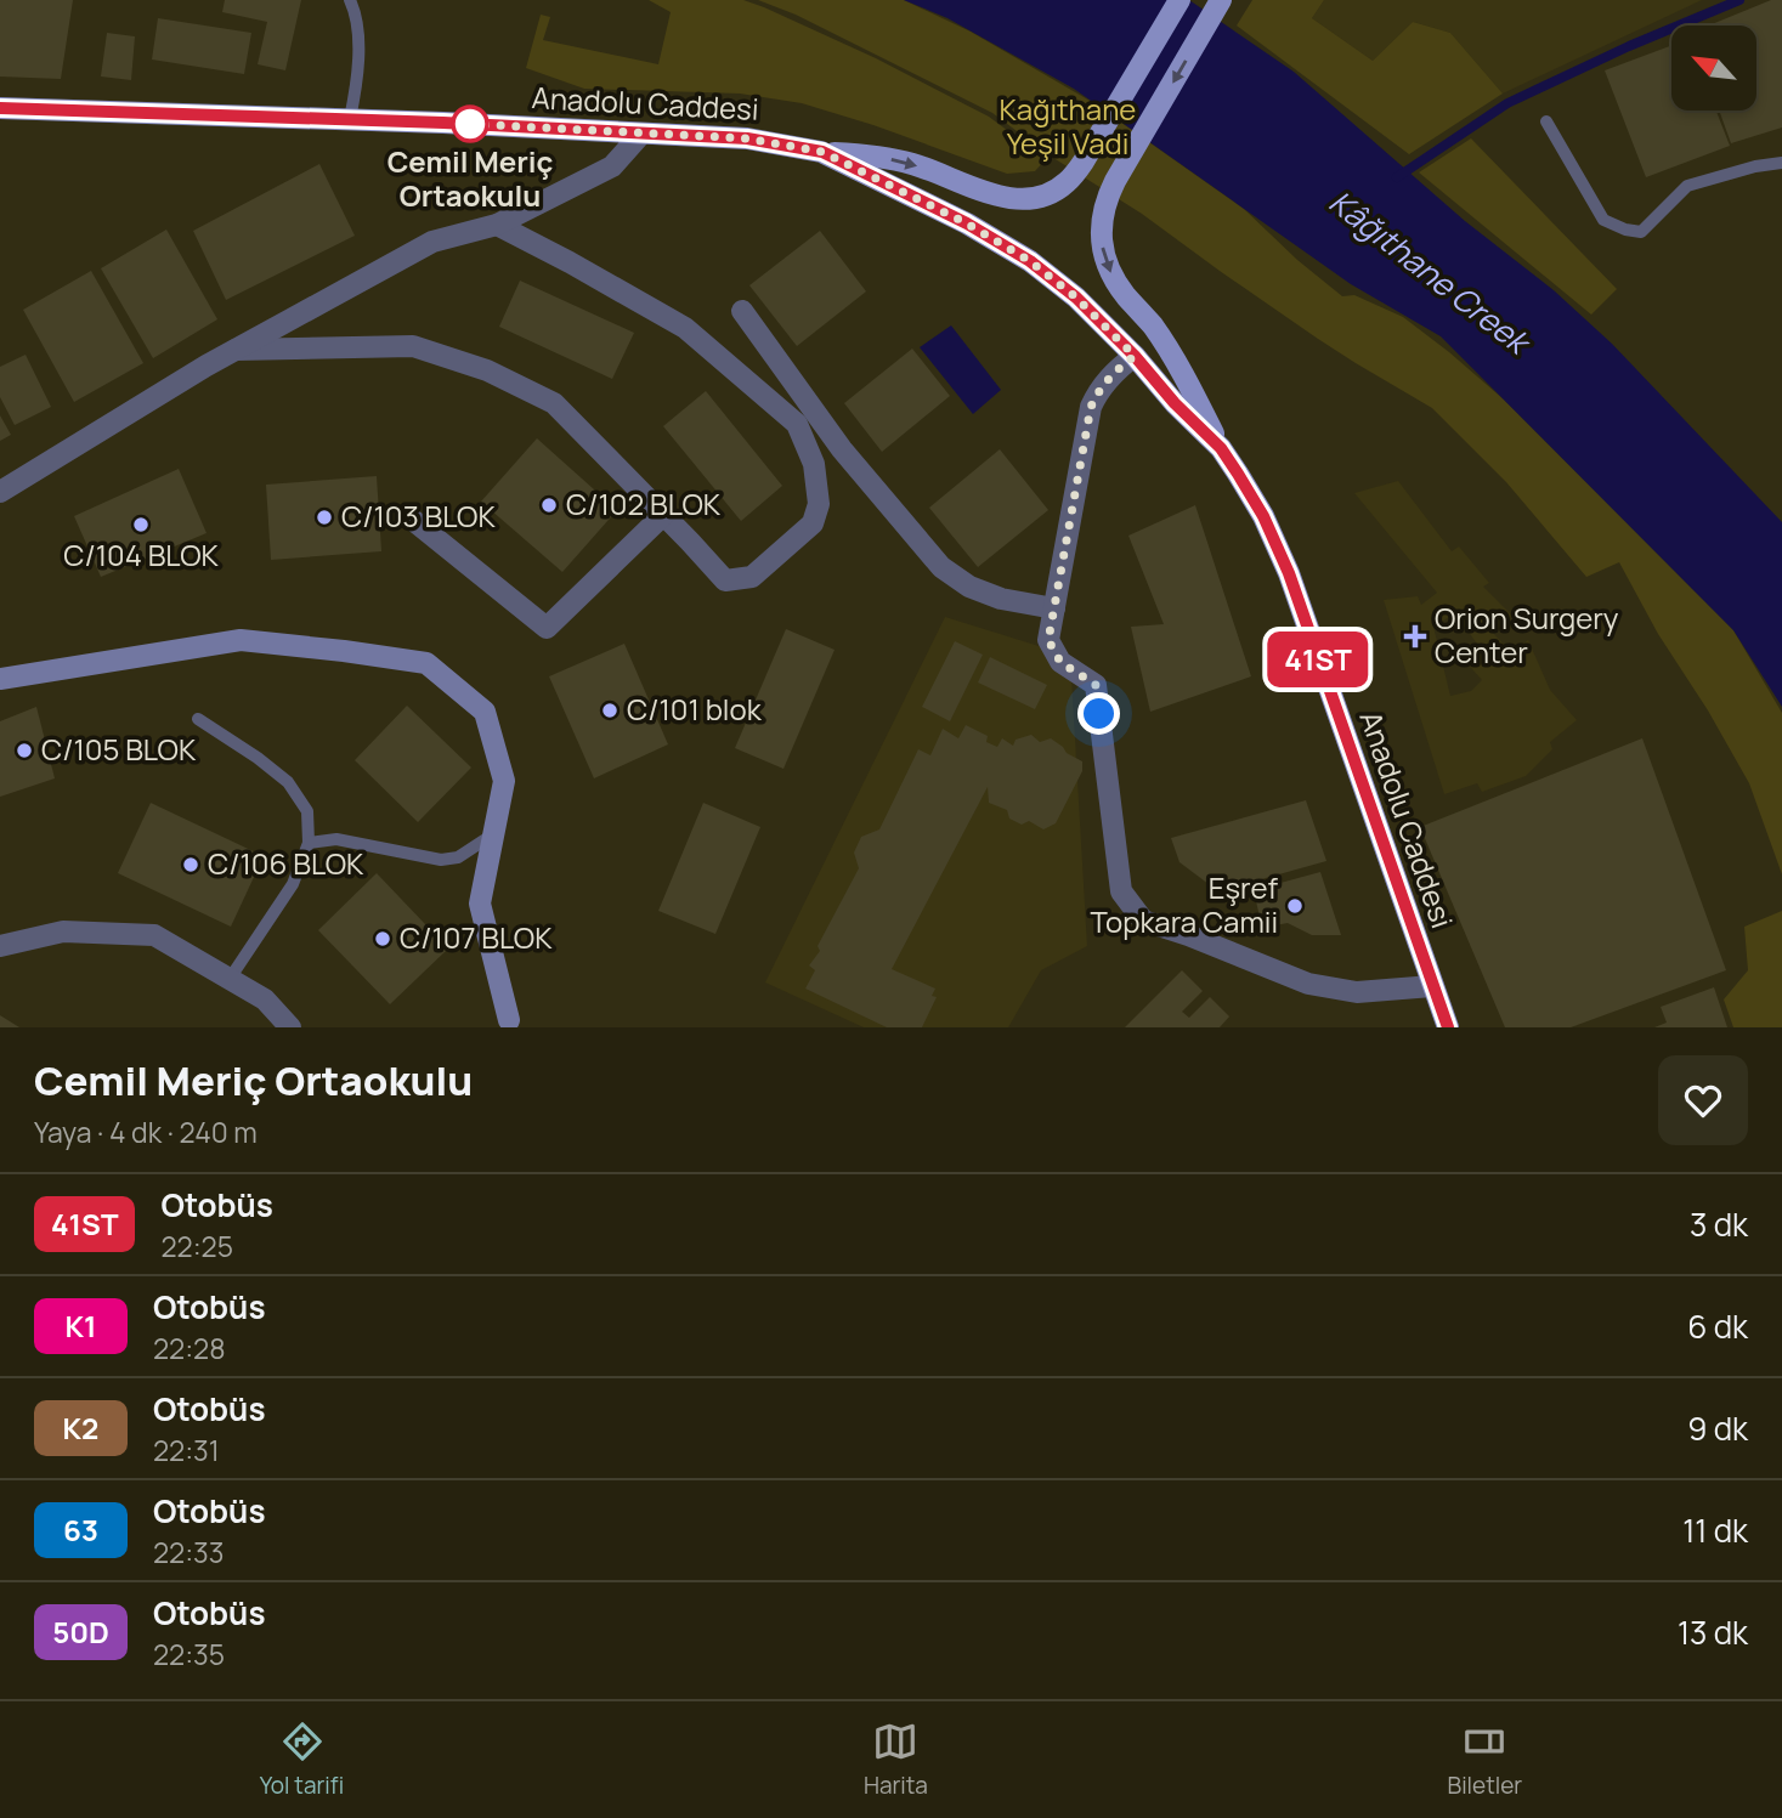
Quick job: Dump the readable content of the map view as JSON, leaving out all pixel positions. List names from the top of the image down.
{
  "streets": {
    "main road": ["Anadolu Caddesi"]
  },
  "water": ["Kâğıthane Creek"],
  "parks": ["Kağıthane Yeşil Vadi"],
  "places": {
    "other": [
      "Cemil Meriç Ortaokulu",
      "C/102 BLOK",
      "C/103 BLOK",
      "C/104 BLOK",
      "C/101 blok",
      "C/105 BLOK",
      "C/106 BLOK",
      "Eşref Topkara Camii",
      "C/107 BLOK"
    ],
    "health": ["Orion Surgery Center"]
  },
  "lines": ["bus line 41ST"],
  "north": "top left",
  "page": {
    "on_map": "41ST",
    "heading": ["Cemil Meriç Ortaokulu", "Yaya · 4 dk · 240 m"],
    "list": [
      {
        "mark": "41ST",
        "name": "Otobüs",
        "note": "22:25",
        "value": "3 dk"
      },
      {
        "mark": "K1",
        "name": "Otobüs",
        "note": "22:28",
        "value": "6 dk"
      },
      {
        "mark": "K2",
        "name": "Otobüs",
        "note": "22:31",
        "value": "9 dk"
      },
      {
        "mark": "63",
        "name": "Otobüs",
        "note": "22:33",
        "value": "11 dk"
      },
      {
        "mark": "50D",
        "name": "Otobüs",
        "note": "22:35",
        "value": "13 dk"
      }
    ],
    "tabs": ["Yol tarifi", "Harita", "Biletler"]
  }
}
